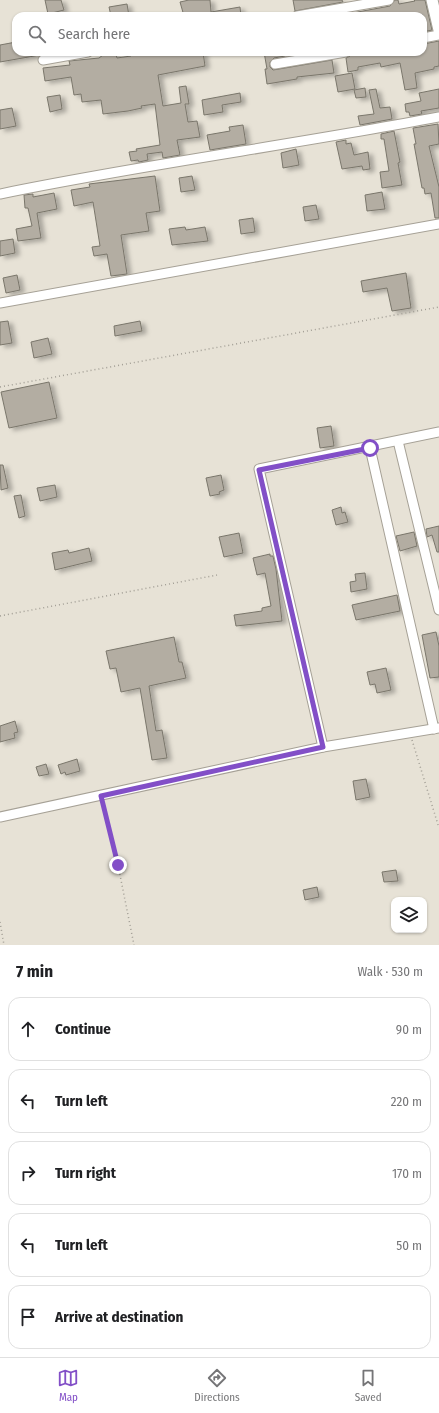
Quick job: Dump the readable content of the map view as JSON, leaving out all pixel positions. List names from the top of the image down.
{
  "page": {
    "search": "Search here",
    "heading": ["7 min", "Walk · 530 m"],
    "list": [
      ["Continue", "90 m"],
      ["Turn left", "220 m"],
      ["Turn right", "170 m"],
      ["Turn left", "50 m"],
      "Arrive at destination"
    ],
    "nav": ["Map", "Directions", "Saved"]
  }
}
